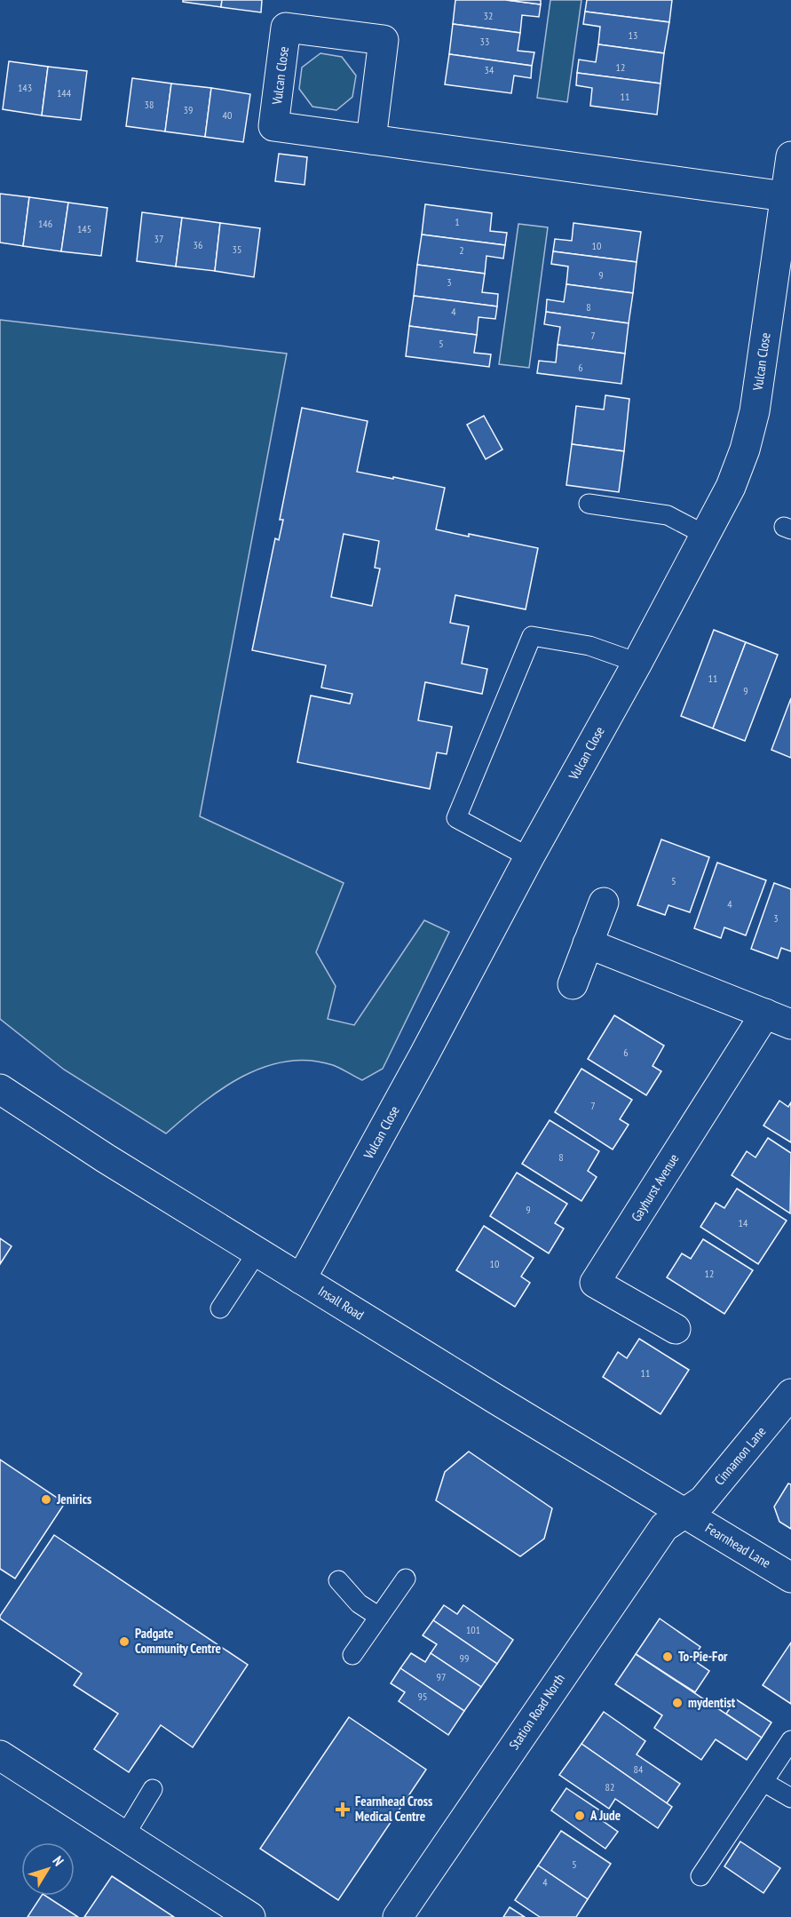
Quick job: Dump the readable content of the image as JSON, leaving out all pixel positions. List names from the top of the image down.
{
  "streets": {
    "street": [
      "Vulcan Close",
      "Gayhurst Avenue",
      "Insall Road",
      "Cinnamon Lane",
      "Fearnhead Lane",
      "Station Road North"
    ]
  },
  "crossings": [
    ["Vulcan Close", "Insall Road"],
    ["Insall Road", "Cinnamon Lane"],
    ["Insall Road", "Fearnhead Lane"],
    ["Insall Road", "Station Road North"],
    ["Cinnamon Lane", "Fearnhead Lane"],
    ["Cinnamon Lane", "Station Road North"],
    ["Fearnhead Lane", "Station Road North"]
  ],
  "places": {
    "other": [
      "Jenirics",
      "Padgate Community Centre",
      "To-Pie-For",
      "mydentist",
      "A Jude"
    ],
    "health": ["Fearnhead Cross Medical Centre"]
  },
  "house_numbers": [
    "32",
    "13",
    "33",
    "12",
    "34",
    "143",
    "144",
    "11",
    "38",
    "39",
    "40",
    "1",
    "146",
    "145",
    "37",
    "36",
    "10",
    "35",
    "2",
    "9",
    "3",
    "8",
    "4",
    "7",
    "5",
    "6",
    "11",
    "9",
    "5",
    "4",
    "3",
    "6",
    "7",
    "8",
    "9",
    "14",
    "10",
    "12",
    "11",
    "101",
    "99",
    "97",
    "95",
    "84",
    "82",
    "5",
    "4"
  ],
  "north": "top right"
}
